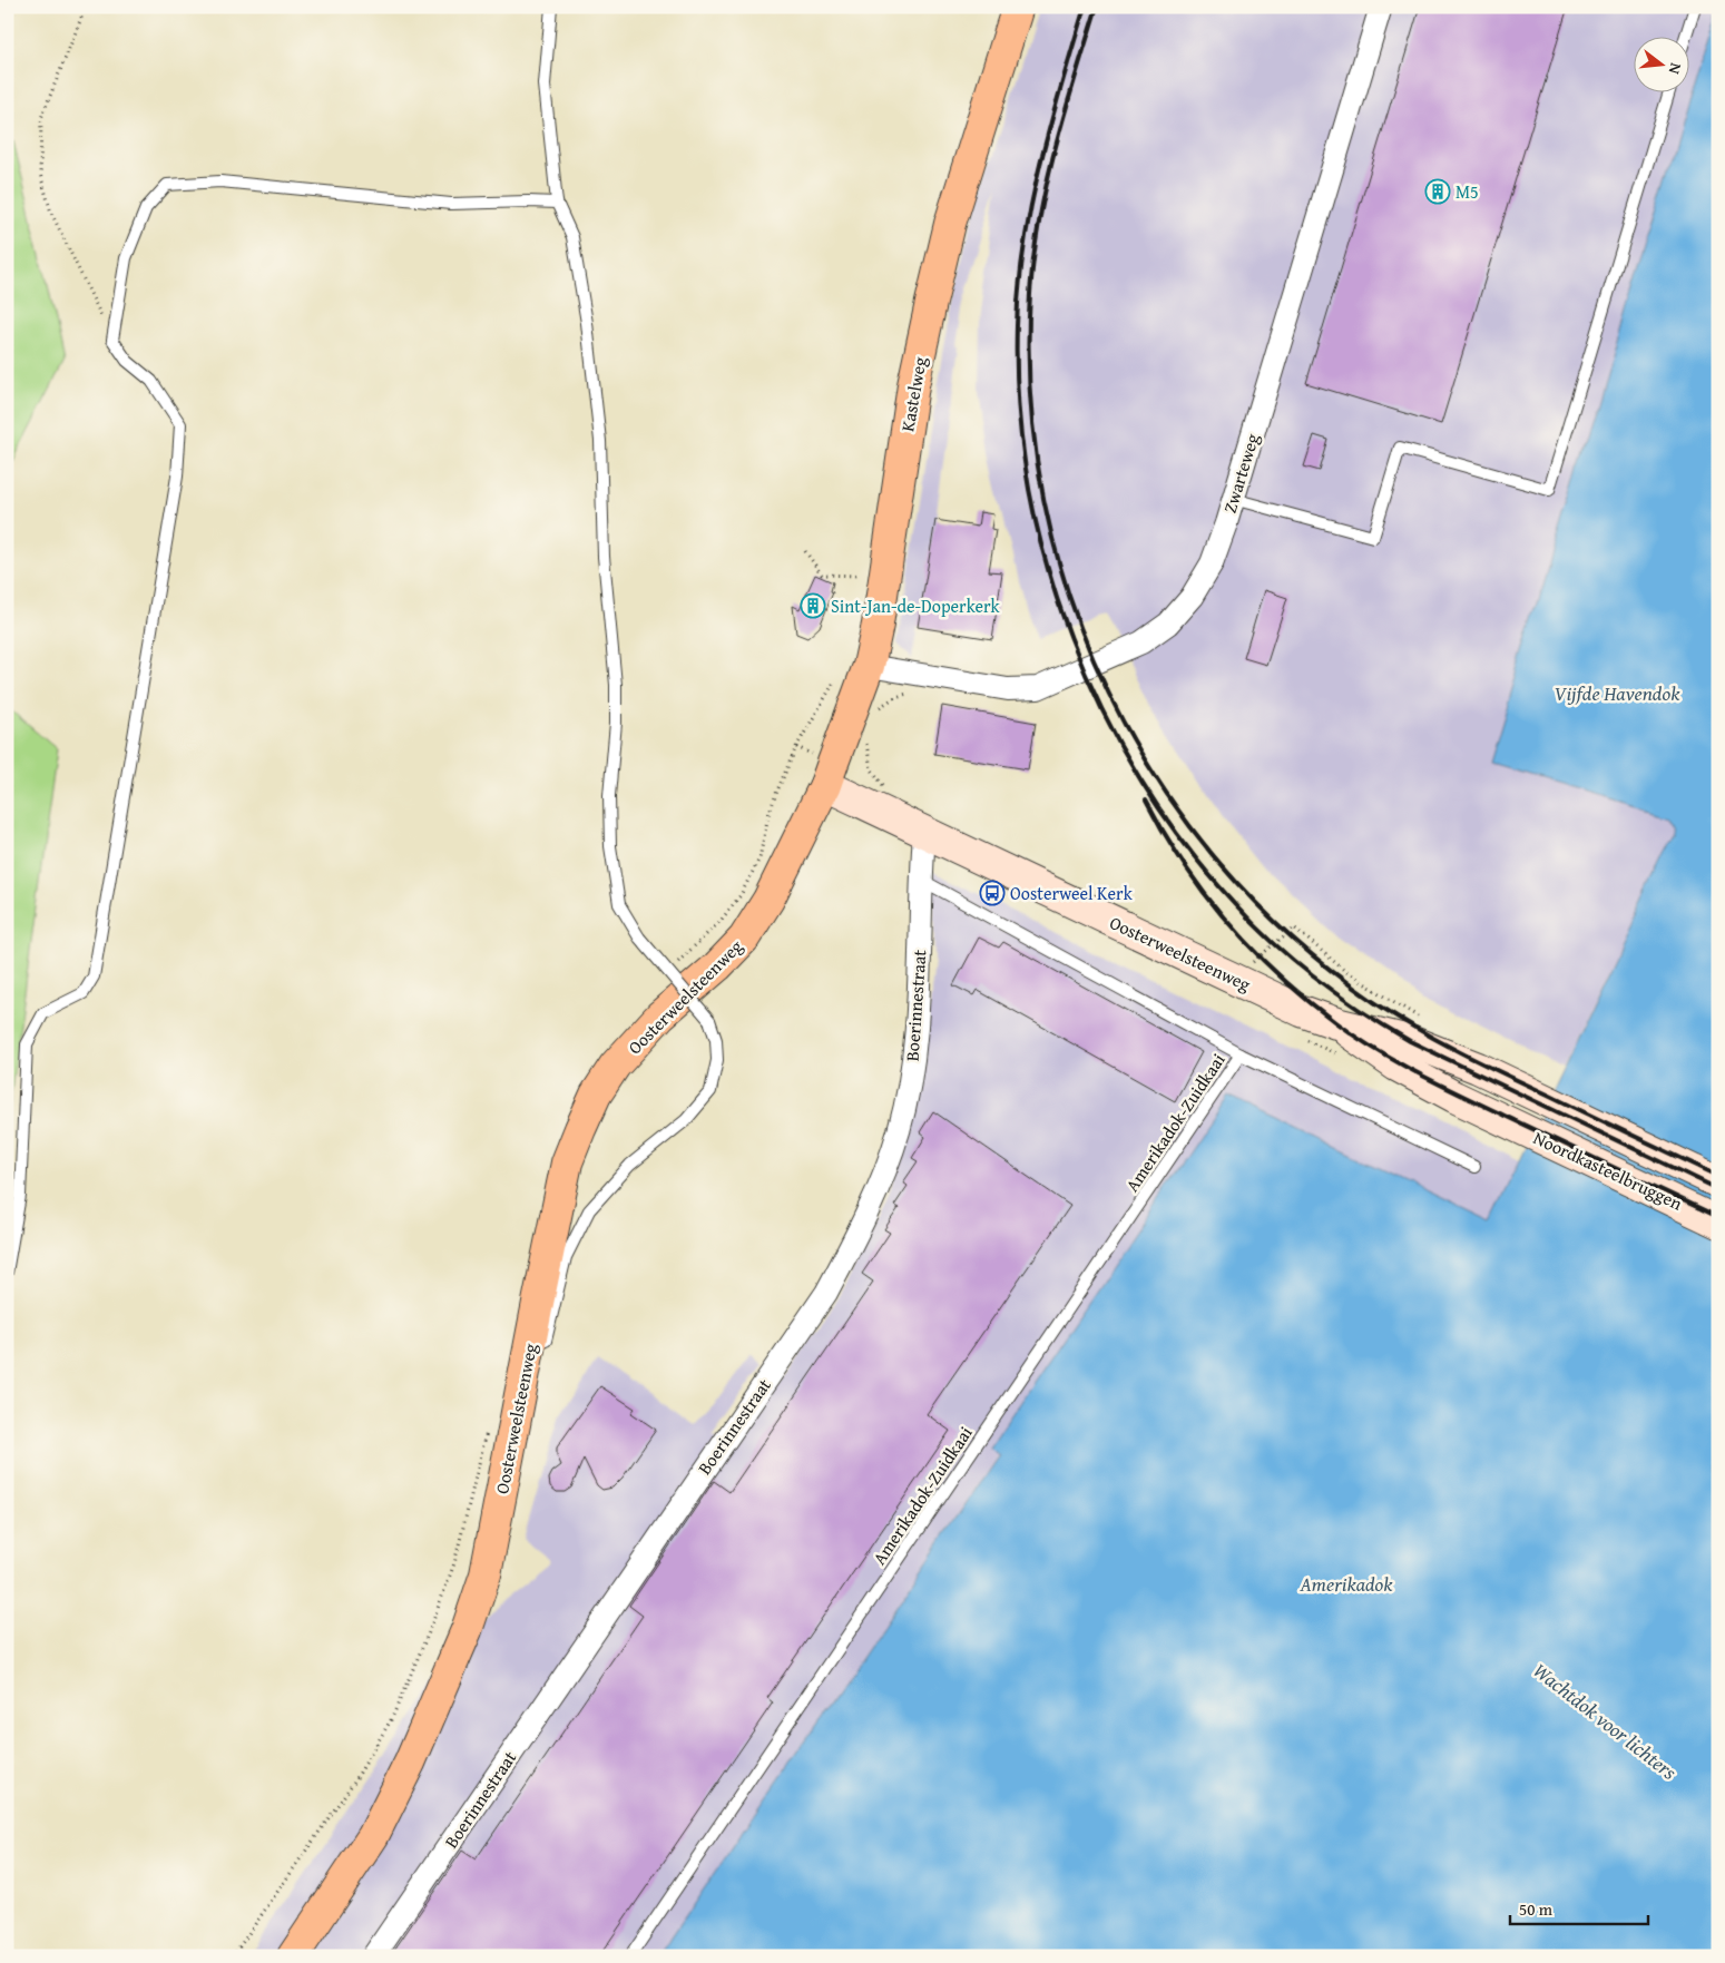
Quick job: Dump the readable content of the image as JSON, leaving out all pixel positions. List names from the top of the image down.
{
  "streets": {
    "main road": ["Kastelweg", "Oosterweelsteenweg", "Noordkasteelbruggen"],
    "street": ["Zwarteweg", "Boerinnestraat"],
    "lane": ["Amerikadok-Zuidkaai"]
  },
  "crossings": [
    ["Kastelweg", "Zwarteweg"],
    ["Kastelweg", "Oosterweelsteenweg"],
    ["Oosterweelsteenweg", "Boerinnestraat"],
    ["Oosterweelsteenweg", "Noordkasteelbruggen"]
  ],
  "water": ["Vijfde Havendok", "Amerikadok", "Wachtdok voor lichters"],
  "places": {
    "building": ["M5", "Sint-Jan-de-Doperkerk"],
    "bus stop": ["Oosterweel Kerk"]
  },
  "scale_bar": "50 m",
  "north": "right"
}
